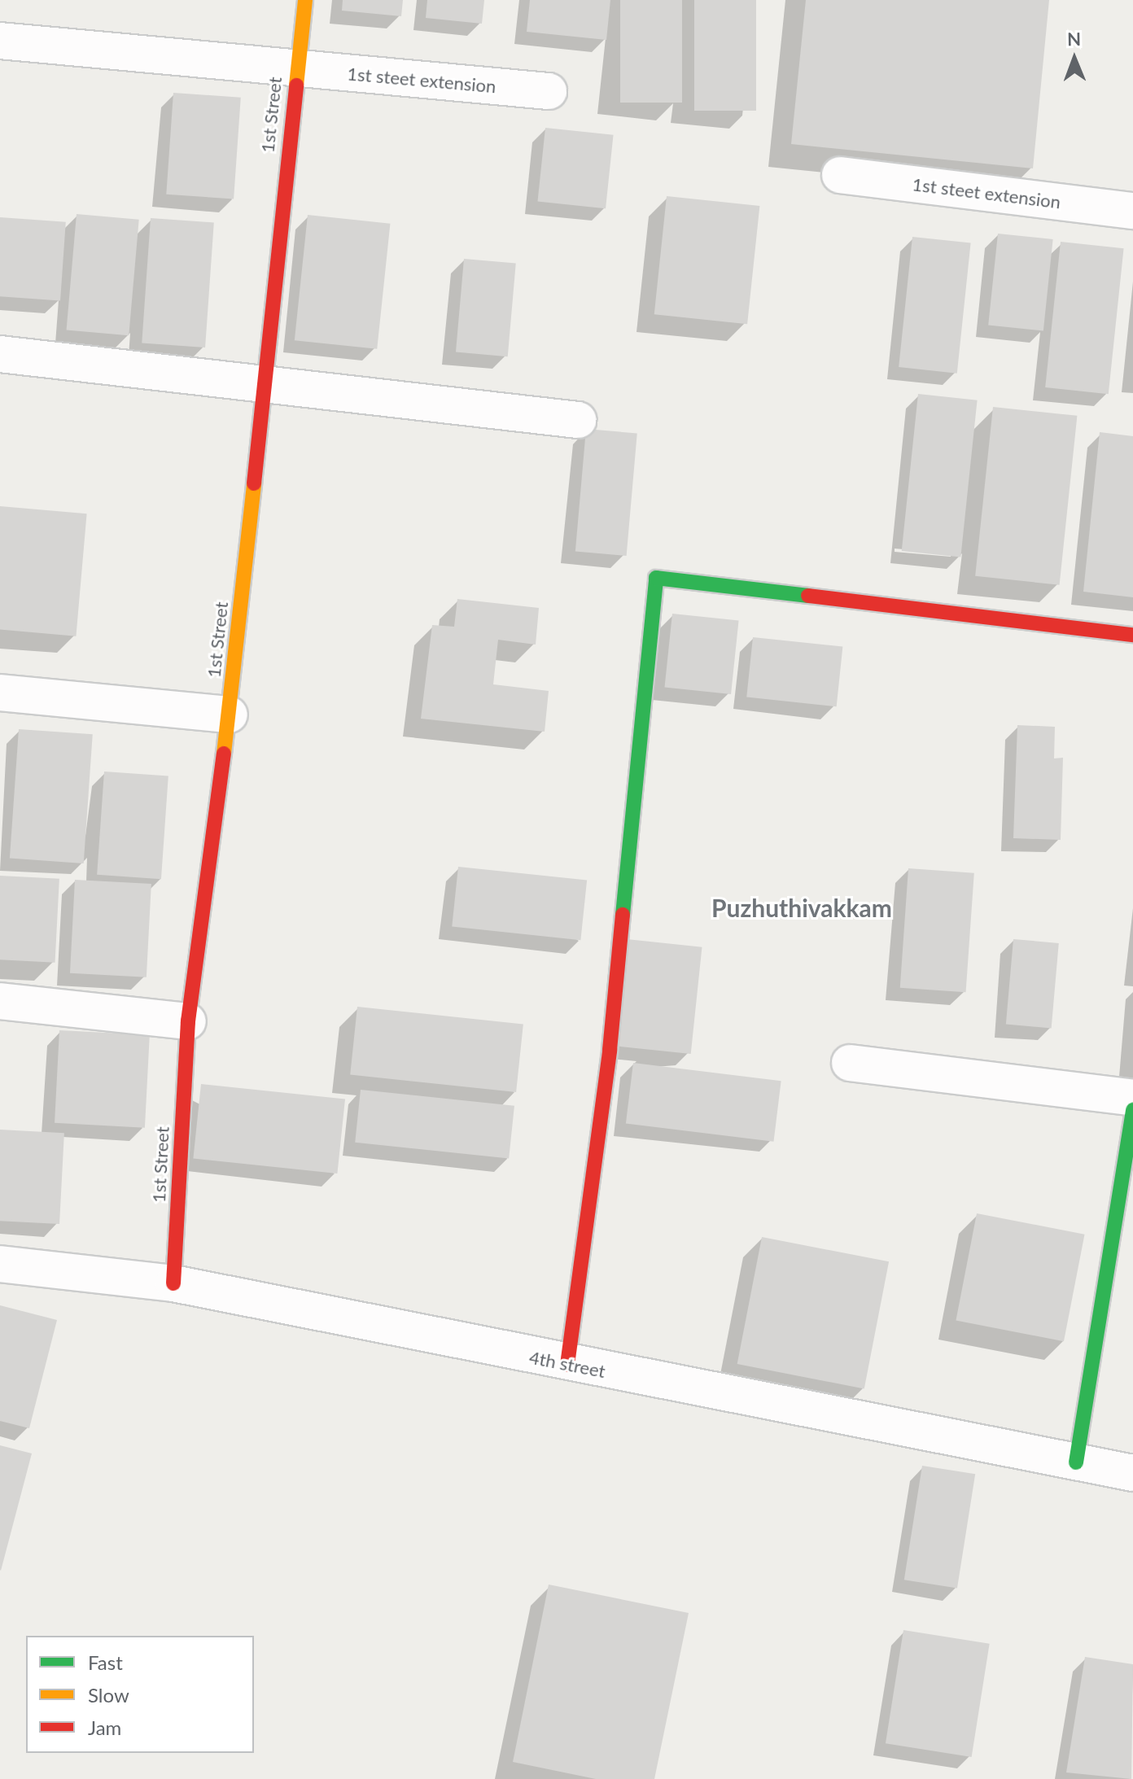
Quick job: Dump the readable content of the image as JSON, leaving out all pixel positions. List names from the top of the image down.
{
  "streets": {
    "street": ["1st steet extension", "1st Street", "4th street"]
  },
  "crossings": [
    ["1st steet extension", "1st Street"],
    ["1st Street", "4th street"]
  ],
  "districts": ["Puzhuthivakkam"],
  "legend": ["Fast", "Slow", "Jam"],
  "north": "top"
}
